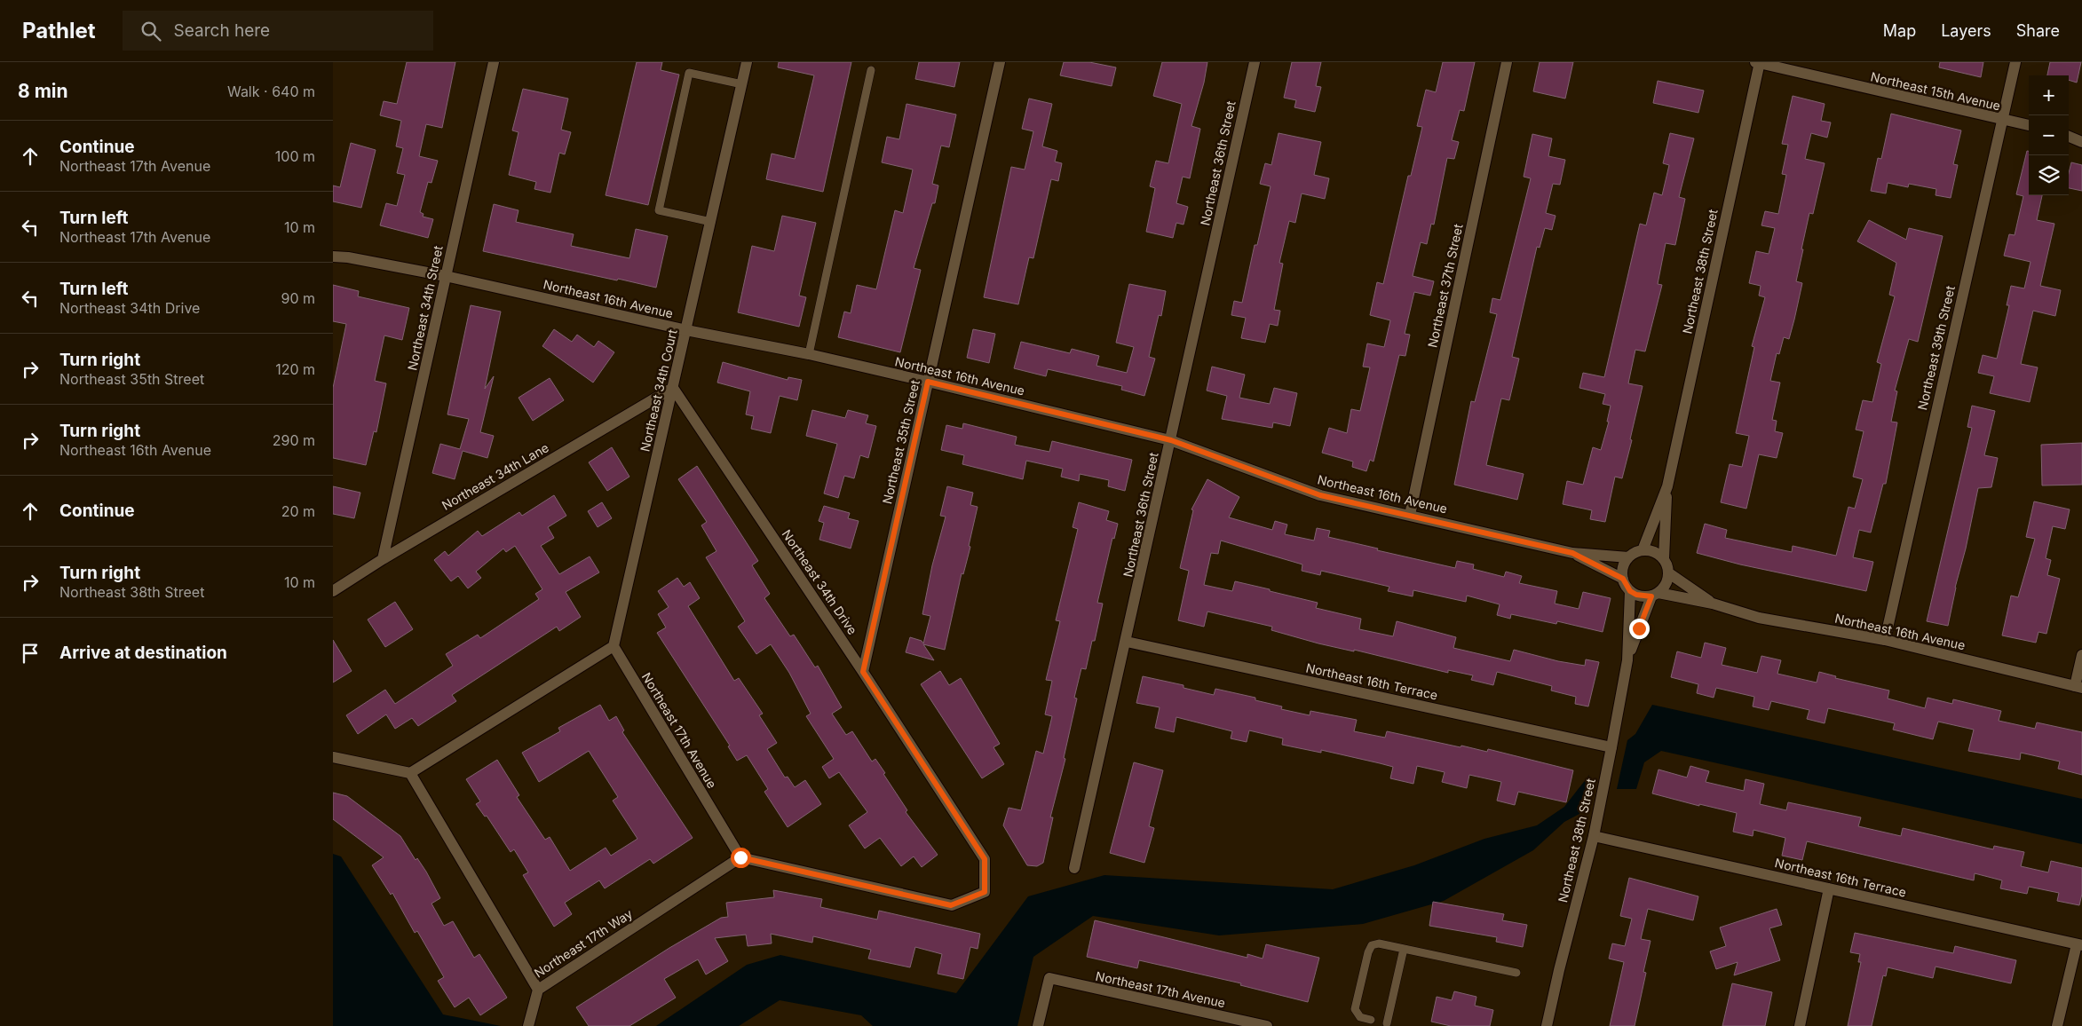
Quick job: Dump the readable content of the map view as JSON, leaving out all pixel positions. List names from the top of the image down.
{
  "streets": {
    "street": [
      "Northeast 15th Avenue",
      "Northeast 36th Street",
      "Northeast 38th Street",
      "Northeast 37th Street",
      "Northeast 16th Avenue",
      "Northeast 34th Street",
      "Northeast 39th Street",
      "Northeast 34th Court",
      "Northeast 35th Street",
      "Northeast 34th Lane",
      "Northeast 34th Drive",
      "Northeast 16th Terrace",
      "Northeast 17th Avenue",
      "Northeast 17th Way"
    ]
  },
  "crossings": [
    ["Northeast 15th Avenue", "Northeast 38th Street"],
    ["Northeast 15th Avenue", "Northeast 39th Street"],
    ["Northeast 36th Street", "Northeast 16th Avenue"],
    ["Northeast 36th Street", "Northeast 16th Terrace"],
    ["Northeast 38th Street", "Northeast 16th Avenue"],
    ["Northeast 38th Street", "Northeast 16th Terrace"],
    ["Northeast 37th Street", "Northeast 16th Avenue"],
    ["Northeast 16th Avenue", "Northeast 34th Street"],
    ["Northeast 16th Avenue", "Northeast 39th Street"],
    ["Northeast 16th Avenue", "Northeast 34th Court"],
    ["Northeast 16th Avenue", "Northeast 35th Street"],
    ["Northeast 34th Street", "Northeast 34th Lane"],
    ["Northeast 34th Court", "Northeast 34th Lane"],
    ["Northeast 34th Court", "Northeast 34th Drive"],
    ["Northeast 34th Court", "Northeast 17th Avenue"],
    ["Northeast 35th Street", "Northeast 34th Drive"],
    ["Northeast 34th Lane", "Northeast 34th Drive"],
    ["Northeast 34th Drive", "Northeast 17th Avenue"],
    ["Northeast 34th Drive", "Northeast 17th Way"],
    ["Northeast 17th Avenue", "Northeast 17th Way"]
  ],
  "page": {
    "header": "Pathlet",
    "search": "Search here",
    "nav": ["Map", "Layers", "Share"],
    "heading": ["8 min", "Walk · 640 m"],
    "map_buttons": ["+", "−"],
    "list": [
      ["Continue", "Northeast 17th Avenue", "100 m"],
      ["Turn left", "Northeast 17th Avenue", "10 m"],
      ["Turn left", "Northeast 34th Drive", "90 m"],
      ["Turn right", "Northeast 35th Street", "120 m"],
      ["Turn right", "Northeast 16th Avenue", "290 m"],
      ["Continue", "20 m"],
      ["Turn right", "Northeast 38th Street", "10 m"],
      "Arrive at destination"
    ]
  }
}
